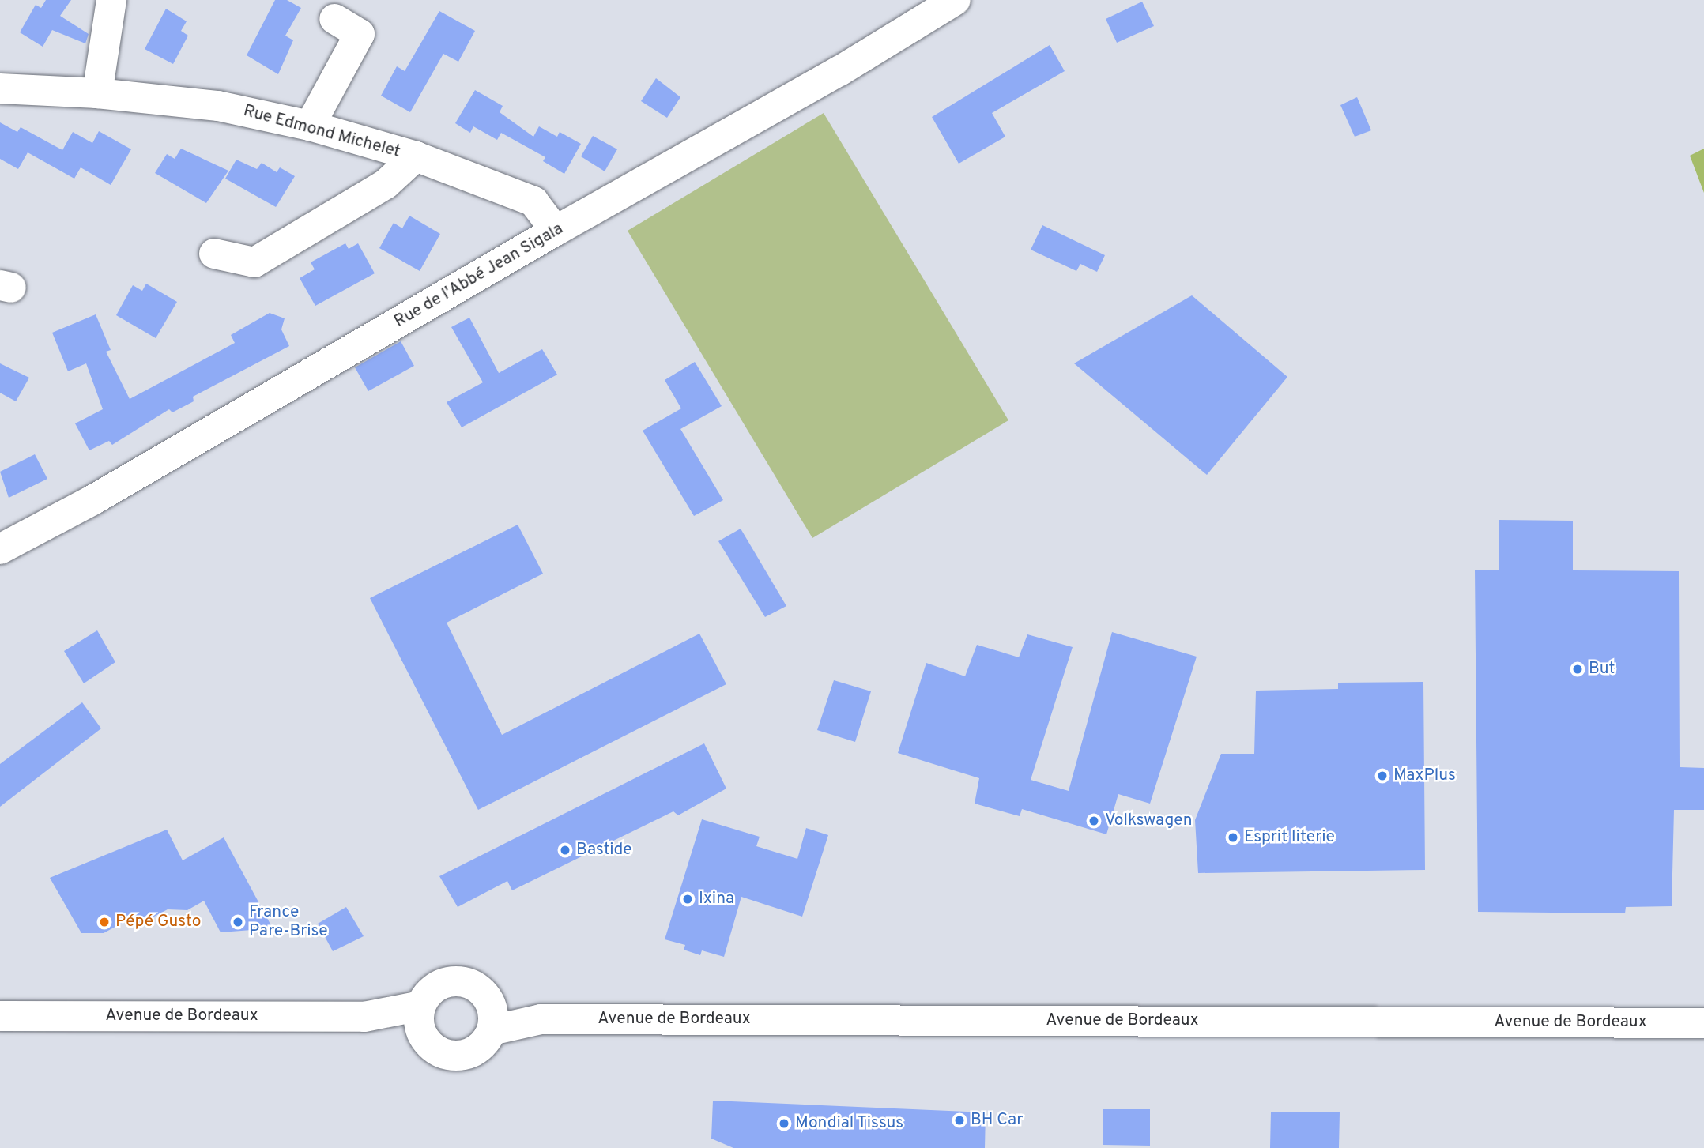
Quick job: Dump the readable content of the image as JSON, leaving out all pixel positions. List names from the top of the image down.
{
  "streets": {
    "street": ["Rue Edmond Michelet", "Rue de l'Abbé Jean Sigala", "Avenue de Bordeaux"]
  },
  "crossings": [
    ["Rue Edmond Michelet", "Rue de l'Abbé Jean Sigala"]
  ],
  "places": [
    "But",
    "MaxPlus",
    "Volkswagen",
    "Esprit literie",
    "Bastide",
    "Ixina",
    "Pépé Gusto",
    "France Pare-Brise",
    "BH Car",
    "Mondial Tissus"
  ]
}
